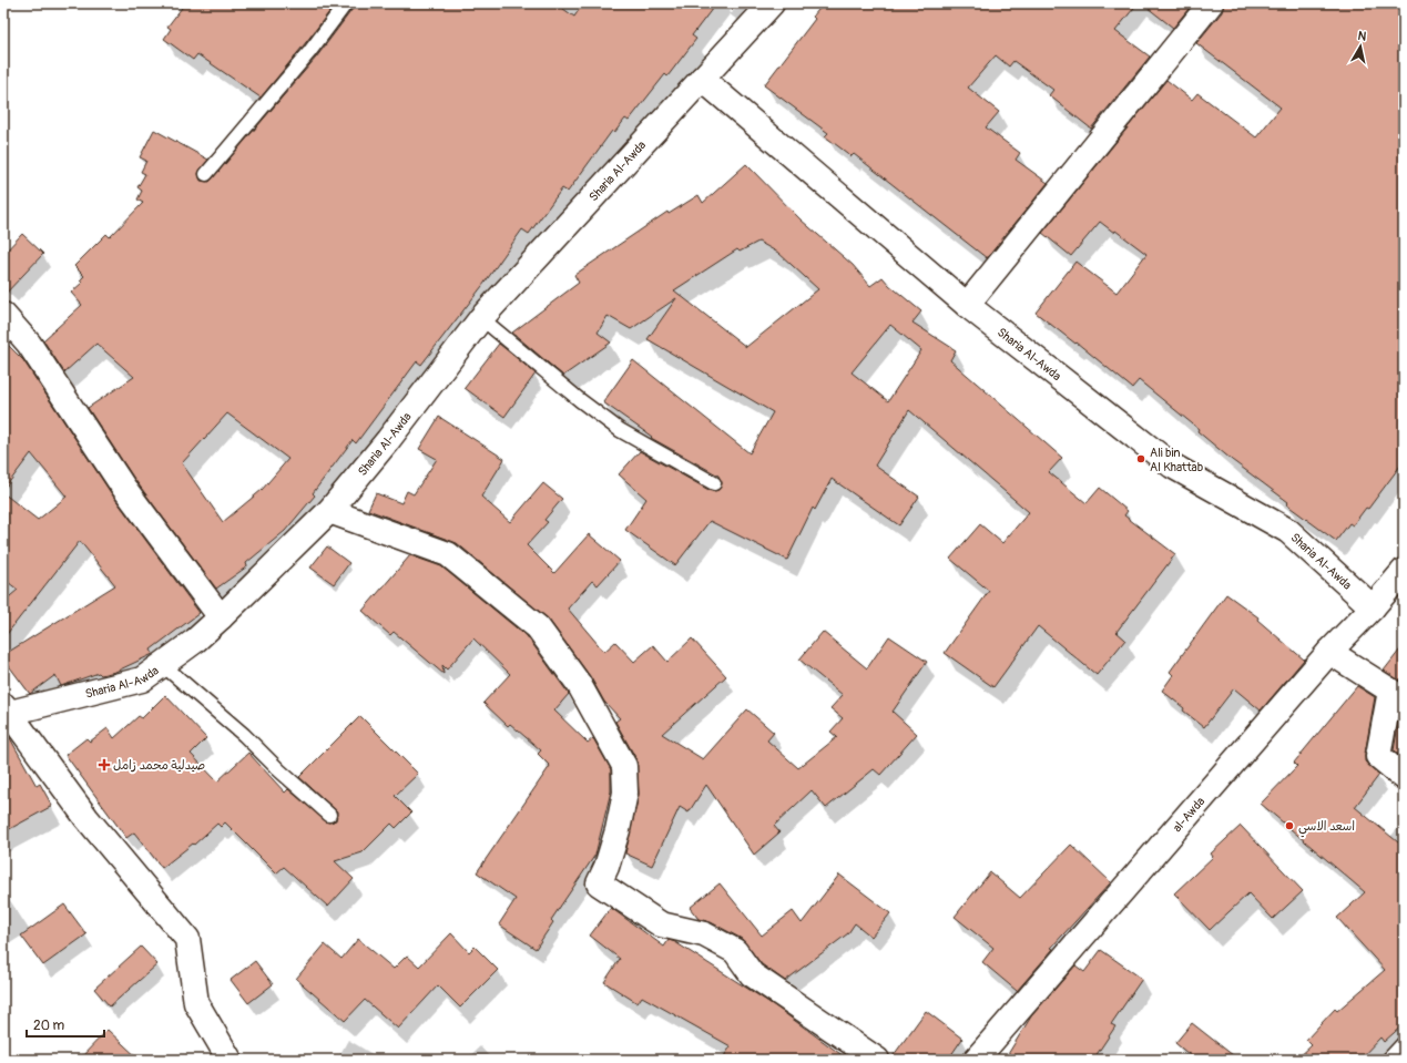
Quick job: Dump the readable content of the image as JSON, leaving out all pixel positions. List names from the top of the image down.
{
  "streets": {
    "street": ["Sharia Al-Awda", "al-Awda"]
  },
  "crossings": [
    ["Sharia Al-Awda", "al-Awda"]
  ],
  "places": {
    "other": ["Ali bin Al Khattab", "اسعد الاسي"],
    "health": ["صيدلية محمد زامل"]
  },
  "scale_bar": "20 m",
  "north": "top"
}
